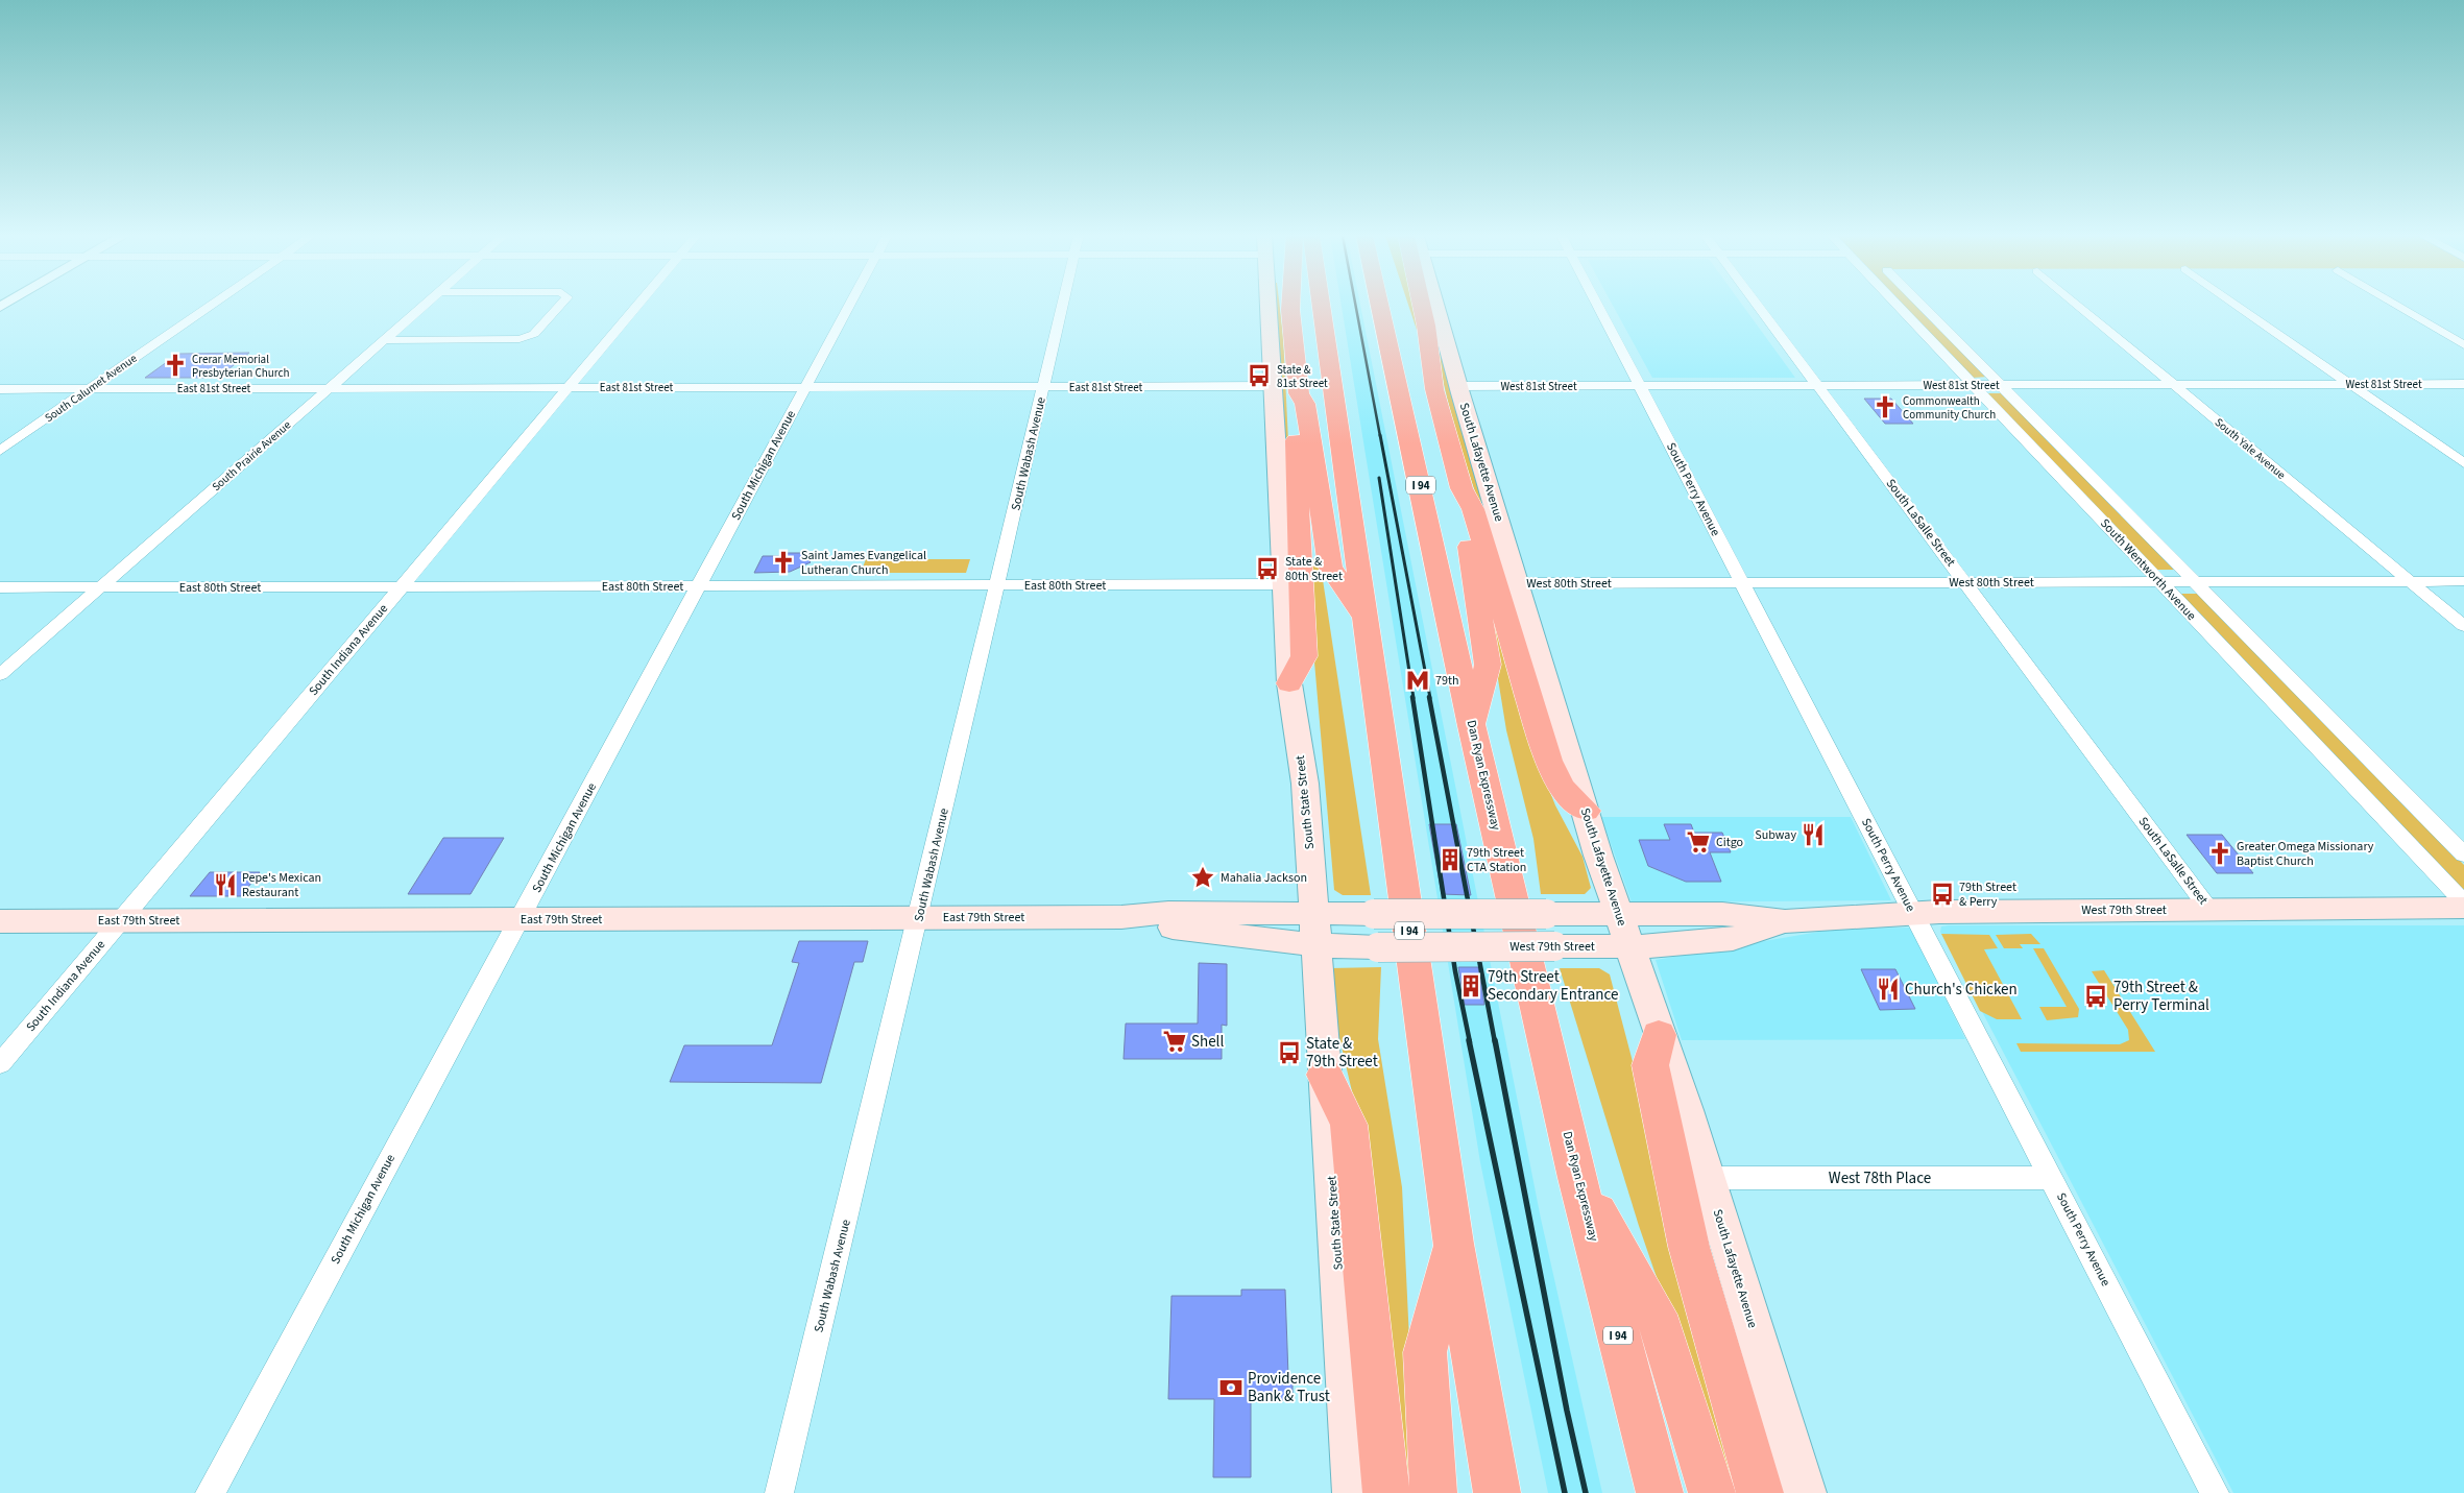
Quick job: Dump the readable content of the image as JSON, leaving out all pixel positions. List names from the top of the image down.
{
  "streets": {
    "highway": ["I 94", "Dan Ryan Expressway"],
    "main road": [
      "South Lafayette Avenue",
      "South State Street",
      "West 79th Street",
      "East 79th Street"
    ],
    "street": [
      "West 81st Street",
      "East 81st Street",
      "South Calumet Avenue",
      "South Yale Avenue",
      "South Wabash Avenue",
      "South Prairie Avenue",
      "South Michigan Avenue",
      "South Perry Avenue",
      "South LaSalle Street",
      "South Wentworth Avenue",
      "West 80th Street",
      "East 80th Street",
      "South Indiana Avenue",
      "West 78th Place"
    ]
  },
  "crossings": [
    ["West 81st Street", "South Yale Avenue"],
    ["West 81st Street", "South Lafayette Avenue"],
    ["West 81st Street", "South Perry Avenue"],
    ["West 81st Street", "South LaSalle Street"],
    ["West 81st Street", "South Wentworth Avenue"],
    ["East 81st Street", "South Calumet Avenue"],
    ["East 81st Street", "South Wabash Avenue"],
    ["East 81st Street", "South Prairie Avenue"],
    ["East 81st Street", "South Michigan Avenue"],
    ["East 81st Street", "South Indiana Avenue"],
    ["East 81st Street", "South State Street"],
    ["South Yale Avenue", "West 80th Street"],
    ["South Wabash Avenue", "East 80th Street"],
    ["South Wabash Avenue", "East 79th Street"],
    ["South Prairie Avenue", "East 80th Street"],
    ["South Lafayette Avenue", "West 80th Street"],
    ["South Lafayette Avenue", "West 79th Street"],
    ["South Lafayette Avenue", "West 78th Place"],
    ["South Michigan Avenue", "East 80th Street"],
    ["South Michigan Avenue", "East 79th Street"],
    ["South Perry Avenue", "West 80th Street"],
    ["South Perry Avenue", "West 79th Street"],
    ["South Perry Avenue", "West 78th Place"],
    ["South LaSalle Street", "West 80th Street"],
    ["South LaSalle Street", "West 79th Street"],
    ["South Wentworth Avenue", "West 80th Street"],
    ["East 80th Street", "South Indiana Avenue"],
    ["East 80th Street", "South State Street"],
    ["South Indiana Avenue", "East 79th Street"],
    ["South State Street", "West 79th Street"],
    ["South State Street", "East 79th Street"],
    ["West 79th Street", "East 79th Street"]
  ],
  "places": {
    "church": [
      "Crerar Memorial Presbyterian Church",
      "Commonwealth Community Church",
      "Saint James Evangelical Lutheran Church",
      "Greater Omega Missionary Baptist Church"
    ],
    "bus stop": [
      "State & 81st Street",
      "State & 80th Street",
      "79th Street & Perry",
      "79th Street & Perry Terminal",
      "State & 79th Street"
    ],
    "metro station": ["79th"],
    "restaurant": ["Subway", "Pepe's Mexican Restaurant", "Church's Chicken"],
    "supermarket": ["Citgo", "Shell"],
    "building": ["79th Street CTA Station", "79th Street Secondary Entrance"],
    "place": ["Mahalia Jackson"],
    "bank": ["Providence Bank & Trust"]
  }
}
